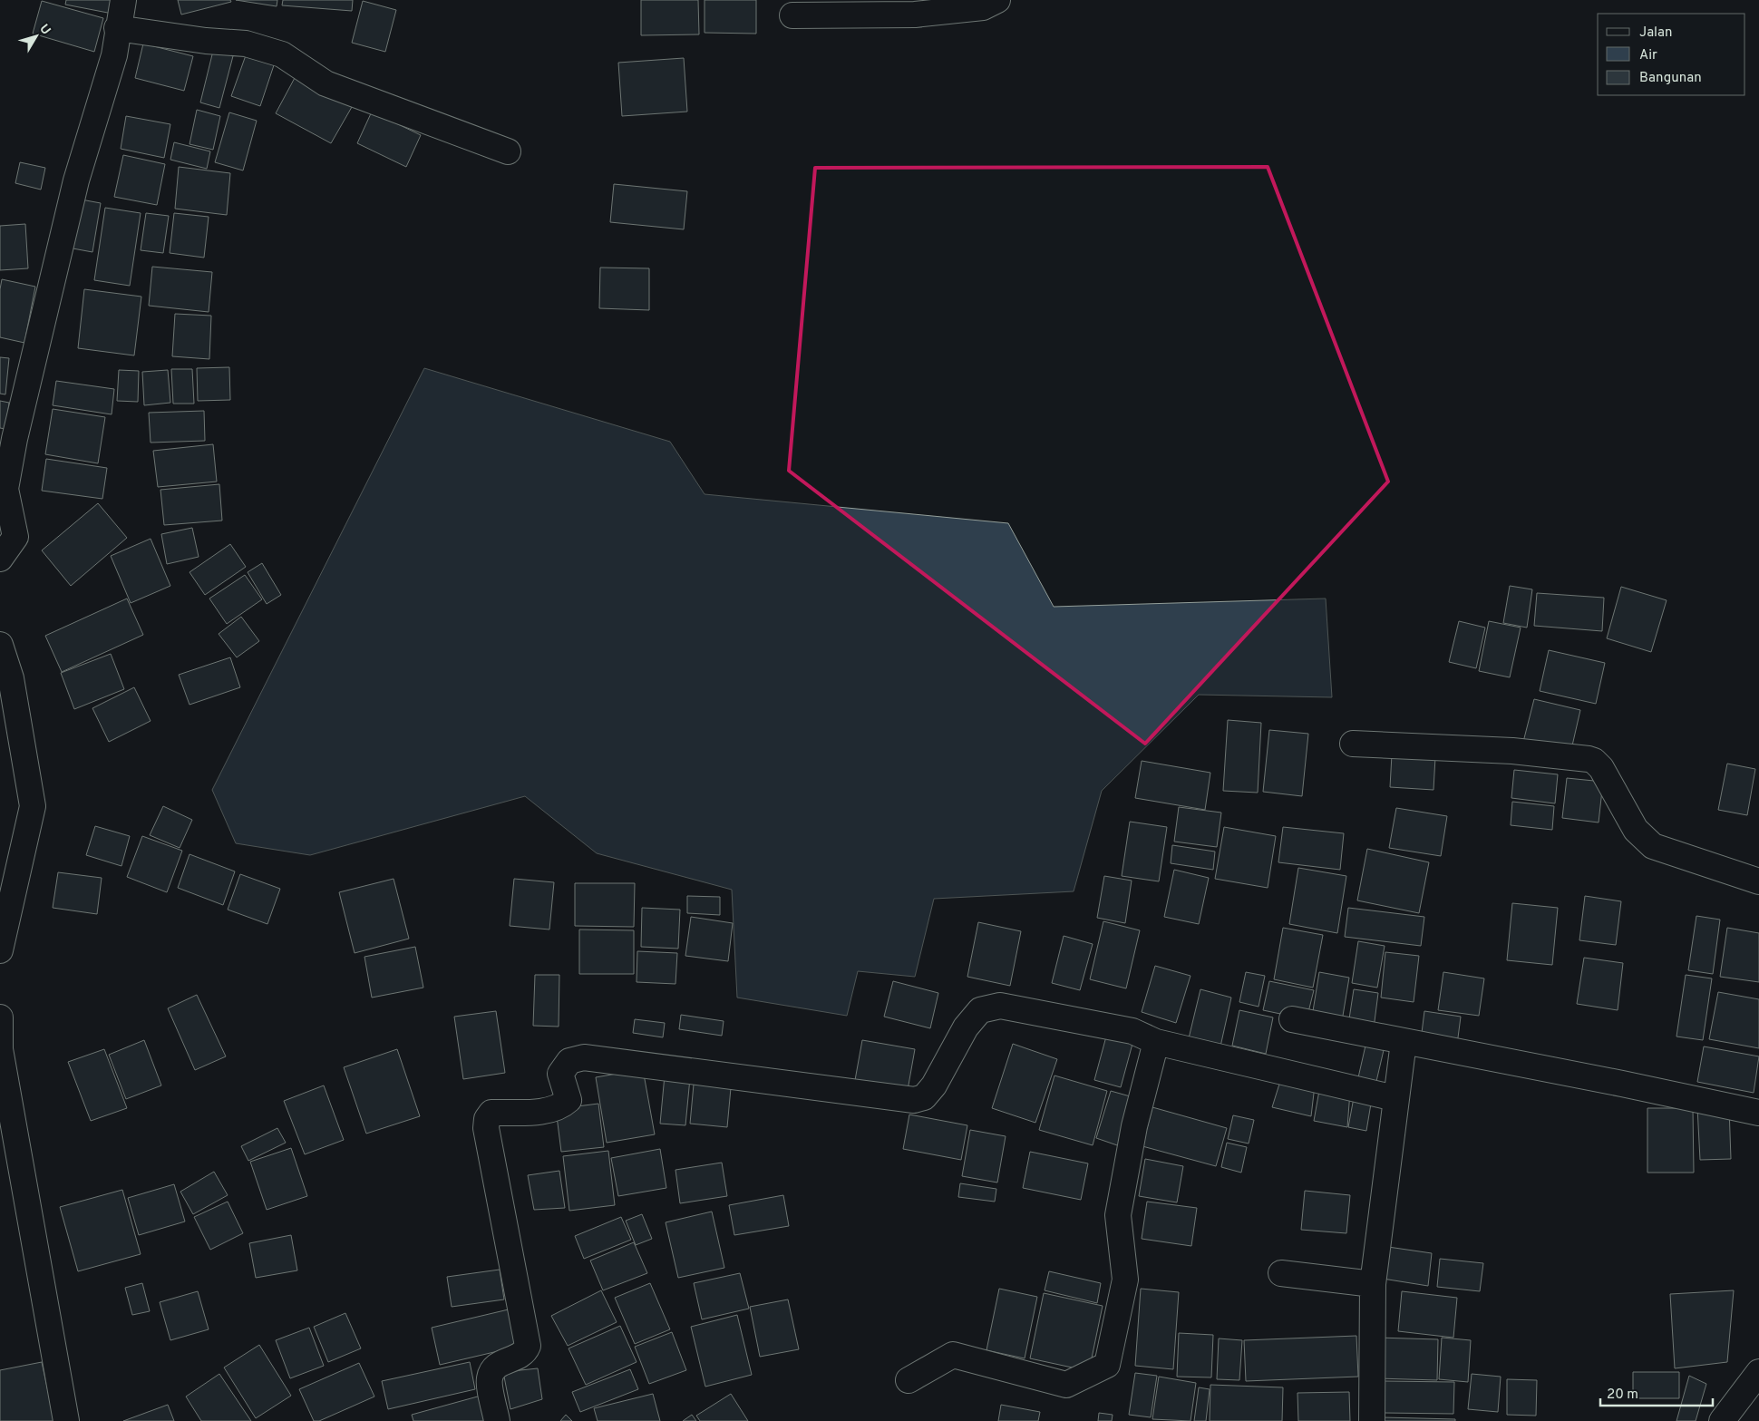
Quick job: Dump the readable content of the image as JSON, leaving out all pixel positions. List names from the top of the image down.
{
  "legend": ["Jalan", "Air", "Bangunan"],
  "scale_bar": "20 m",
  "north": "top right"
}
